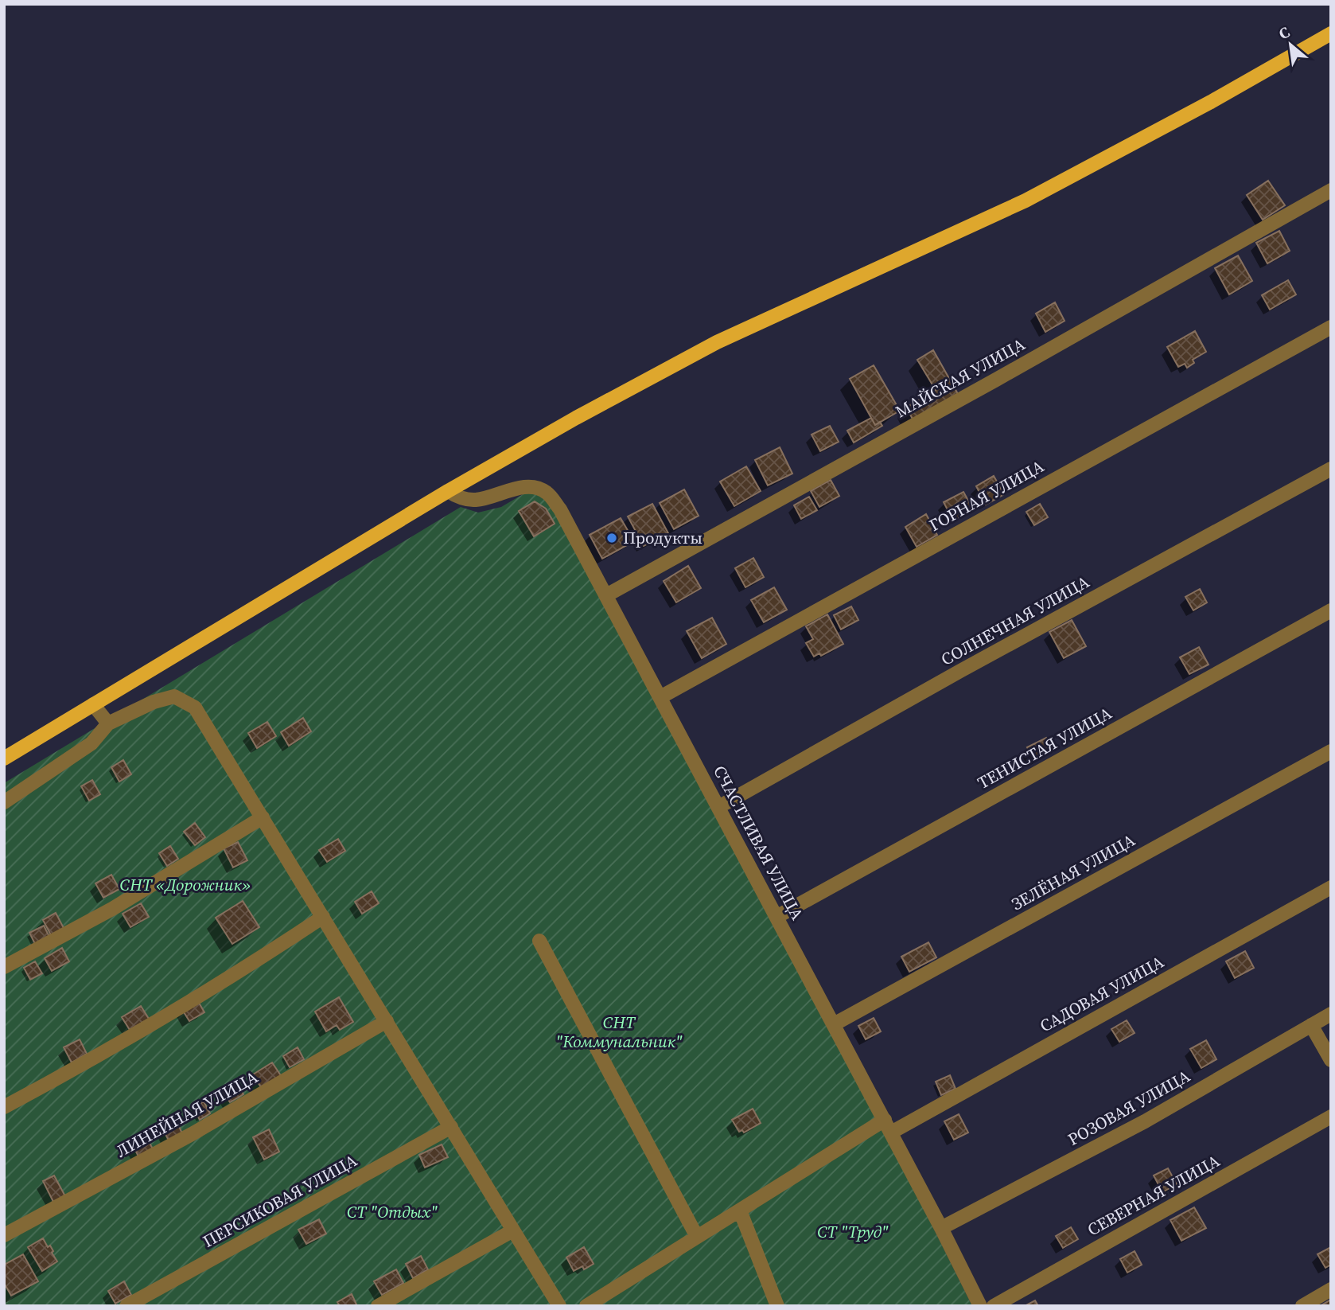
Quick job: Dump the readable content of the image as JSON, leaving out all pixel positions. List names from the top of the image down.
{
  "streets": {
    "street": [
      "МАЙСКАЯ УЛИЦА",
      "ГОРНАЯ УЛИЦА",
      "СОЛНЕЧНАЯ УЛИЦА",
      "ТЕНИСТАЯ УЛИЦА",
      "СЧАСТЛИВАЯ УЛИЦА",
      "ЗЕЛЁНАЯ УЛИЦА",
      "САДОВАЯ УЛИЦА",
      "РОЗОВАЯ УЛИЦА",
      "ЛИНЕЙНАЯ УЛИЦА",
      "СЕВЕРНАЯ УЛИЦА",
      "ПЕРСИКОВАЯ УЛИЦА"
    ]
  },
  "crossings": [
    ["МАЙСКАЯ УЛИЦА", "СЧАСТЛИВАЯ УЛИЦА"],
    ["ГОРНАЯ УЛИЦА", "СЧАСТЛИВАЯ УЛИЦА"],
    ["СОЛНЕЧНАЯ УЛИЦА", "СЧАСТЛИВАЯ УЛИЦА"],
    ["ТЕНИСТАЯ УЛИЦА", "СЧАСТЛИВАЯ УЛИЦА"],
    ["СЧАСТЛИВАЯ УЛИЦА", "ЗЕЛЁНАЯ УЛИЦА"],
    ["СЧАСТЛИВАЯ УЛИЦА", "САДОВАЯ УЛИЦА"],
    ["СЧАСТЛИВАЯ УЛИЦА", "РОЗОВАЯ УЛИЦА"]
  ],
  "parks": [
    "СНТ «Дорожник»",
    "СНТ \"Коммунальник\"",
    "СТ \"Отдых\"",
    "СТ \"Труд\""
  ],
  "places": ["Продукты"],
  "north": "top left"
}
